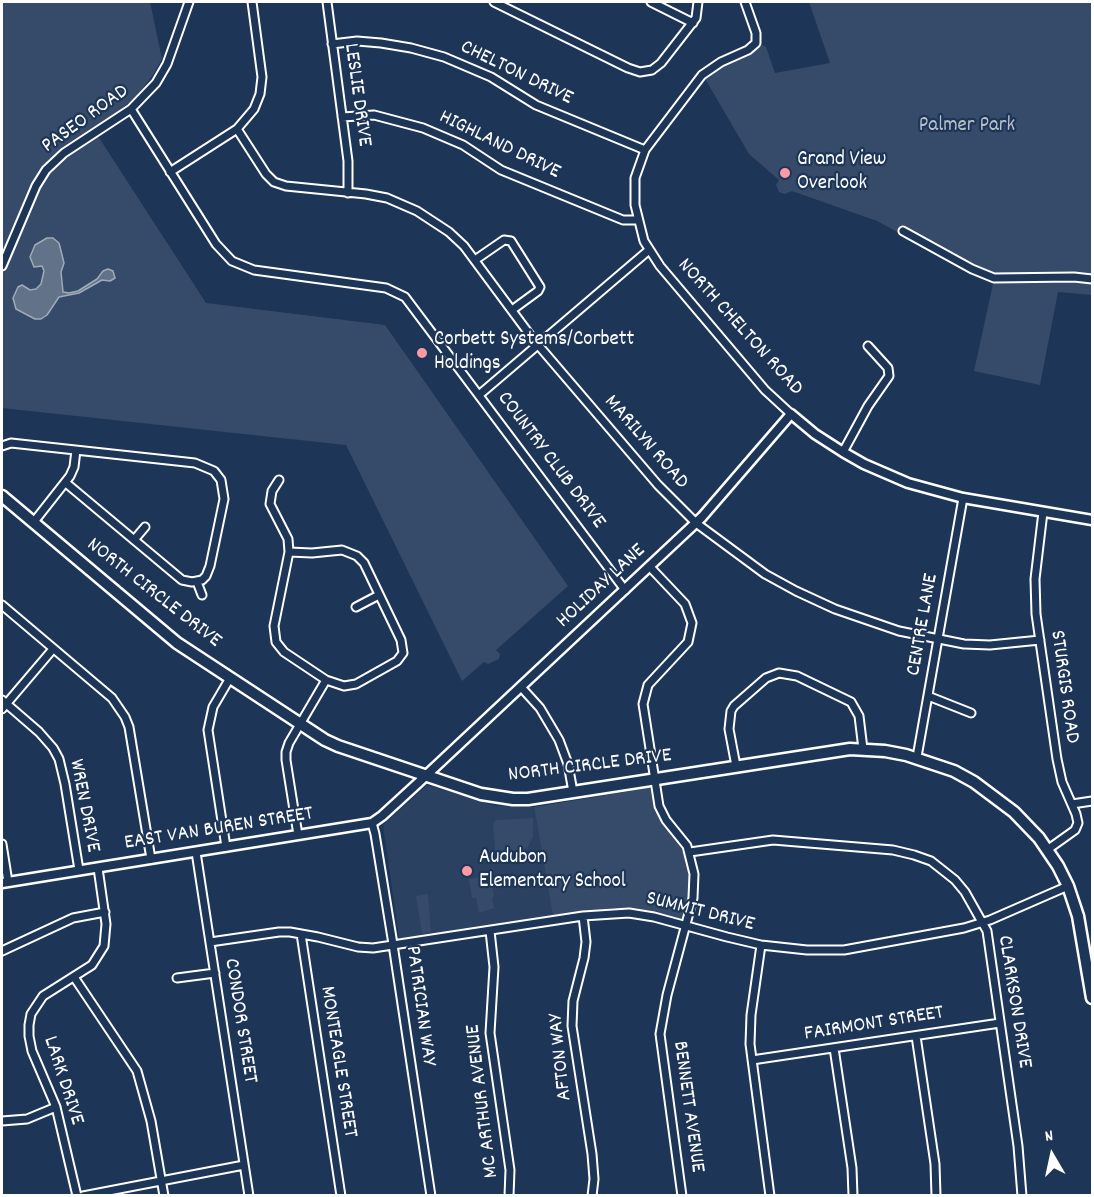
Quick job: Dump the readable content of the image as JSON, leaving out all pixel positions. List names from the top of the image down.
{
  "streets": {
    "main road": ["NORTH CIRCLE DRIVE"],
    "street": [
      "CHELTON DRIVE",
      "LESLIE DRIVE",
      "PASEO ROAD",
      "HIGHLAND DRIVE",
      "NORTH CHELTON ROAD",
      "MARILYN ROAD",
      "COUNTRY CLUB DRIVE",
      "HOLIDAY LANE",
      "CENTRE LANE",
      "STURGIS ROAD",
      "WREN DRIVE",
      "EAST VAN BUREN STREET",
      "SUMMIT DRIVE",
      "CLARKSON DRIVE",
      "PATRICIAN WAY",
      "CONDOR STREET",
      "FAIRMONT STREET",
      "AFTON WAY",
      "MONTEAGLE STREET",
      "LARK DRIVE",
      "MC ARTHUR AVENUE",
      "BENNETT AVENUE"
    ]
  },
  "crossings": [
    ["CHELTON DRIVE", "LESLIE DRIVE"],
    ["CHELTON DRIVE", "NORTH CHELTON ROAD"],
    ["LESLIE DRIVE", "HIGHLAND DRIVE"],
    ["LESLIE DRIVE", "MARILYN ROAD"],
    ["PASEO ROAD", "COUNTRY CLUB DRIVE"],
    ["HIGHLAND DRIVE", "NORTH CHELTON ROAD"],
    ["NORTH CHELTON ROAD", "HOLIDAY LANE"],
    ["NORTH CHELTON ROAD", "CENTRE LANE"],
    ["NORTH CHELTON ROAD", "STURGIS ROAD"],
    ["MARILYN ROAD", "HOLIDAY LANE"],
    ["MARILYN ROAD", "CENTRE LANE"],
    ["MARILYN ROAD", "STURGIS ROAD"],
    ["COUNTRY CLUB DRIVE", "HOLIDAY LANE"],
    ["HOLIDAY LANE", "NORTH CIRCLE DRIVE"],
    ["HOLIDAY LANE", "BENNETT AVENUE"],
    ["NORTH CIRCLE DRIVE", "CENTRE LANE"],
    ["NORTH CIRCLE DRIVE", "STURGIS ROAD"],
    ["NORTH CIRCLE DRIVE", "SUMMIT DRIVE"],
    ["NORTH CIRCLE DRIVE", "BENNETT AVENUE"],
    ["WREN DRIVE", "EAST VAN BUREN STREET"],
    ["EAST VAN BUREN STREET", "PATRICIAN WAY"],
    ["EAST VAN BUREN STREET", "CONDOR STREET"],
    ["EAST VAN BUREN STREET", "LARK DRIVE"],
    ["SUMMIT DRIVE", "CLARKSON DRIVE"],
    ["SUMMIT DRIVE", "PATRICIAN WAY"],
    ["SUMMIT DRIVE", "CONDOR STREET"],
    ["SUMMIT DRIVE", "AFTON WAY"],
    ["SUMMIT DRIVE", "MONTEAGLE STREET"],
    ["SUMMIT DRIVE", "MC ARTHUR AVENUE"],
    ["SUMMIT DRIVE", "BENNETT AVENUE"],
    ["CLARKSON DRIVE", "FAIRMONT STREET"],
    ["CLARKSON DRIVE", "BENNETT AVENUE"]
  ],
  "parks": ["Palmer Park"],
  "places": ["Grand View Overlook", "Corbett Systems/Corbett Holdings", "Audubon Elementary School"],
  "north": "top"
}
